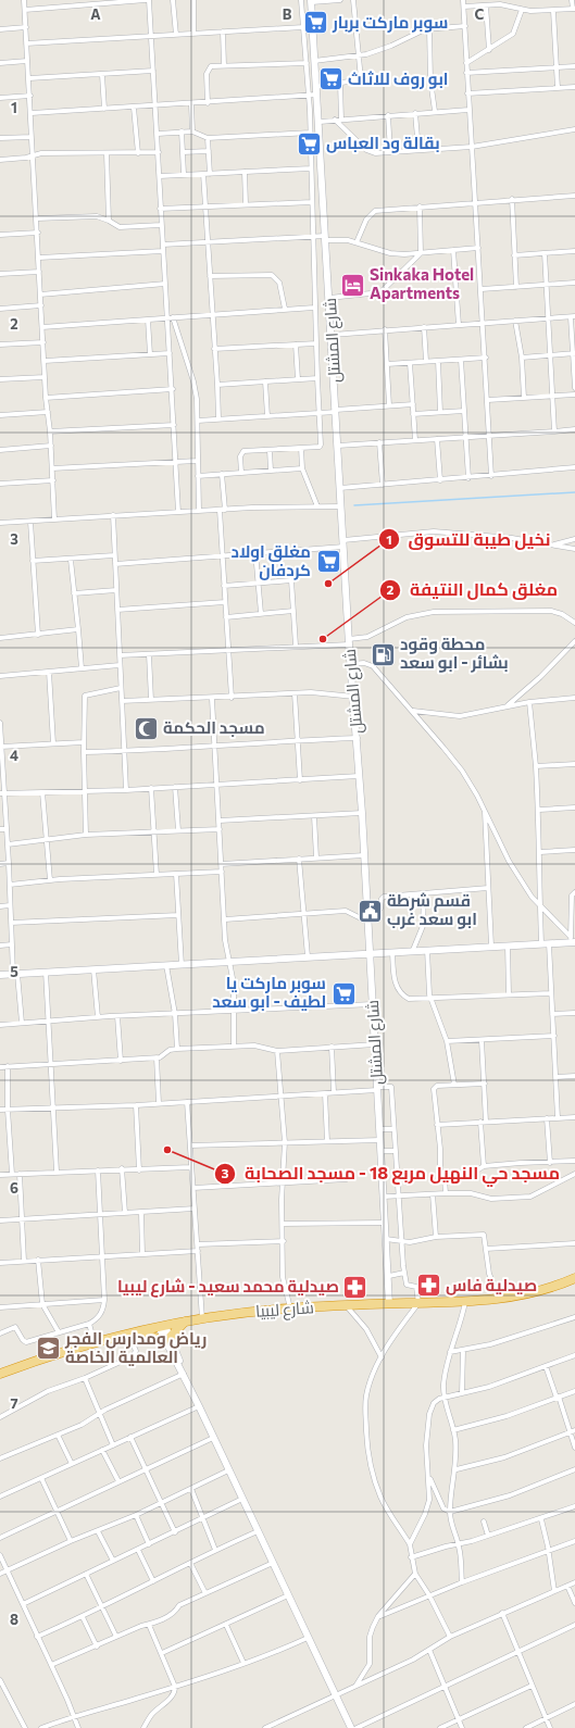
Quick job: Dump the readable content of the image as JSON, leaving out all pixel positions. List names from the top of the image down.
{
  "streets": {
    "highway": ["شارع ليبيا"],
    "street": ["شارع المشتل"]
  },
  "crossings": [
    ["شارع المشتل", "شارع ليبيا"]
  ],
  "places": {
    "supermarket": [
      "سوبر ماركت بربار",
      "ابو روف للاثاث",
      "بقالة ود العباس",
      "مغلق اولاد كردفان",
      "سوبر ماركت يا لطيف - ابو سعد"
    ],
    "hotel": ["Sinkaka Hotel Apartments"],
    "other": ["نخيل طيبة للتسوق", "مغلق كمال النتيفة", "مسجد حي النهيل مربع 18 - مسجد الصحابة"],
    "fuel station": ["محطة وقود بشائر - ابو سعد"],
    "mosque": ["مسجد الحكمة"],
    "public building": ["قسم شرطة ابو سعد غرب"],
    "pharmacy": ["صيدلية فاس", "صيدلية محمد سعيد - شارع ليبيا"],
    "school or university": ["رياض ومدارس الفجر العالمية الخاصة"]
  },
  "grid": {
    "columns": ["A", "B", "C"],
    "rows": [
      "1",
      "2",
      "3",
      "4",
      "5",
      "6",
      "7",
      "8"
    ]
  }
}
